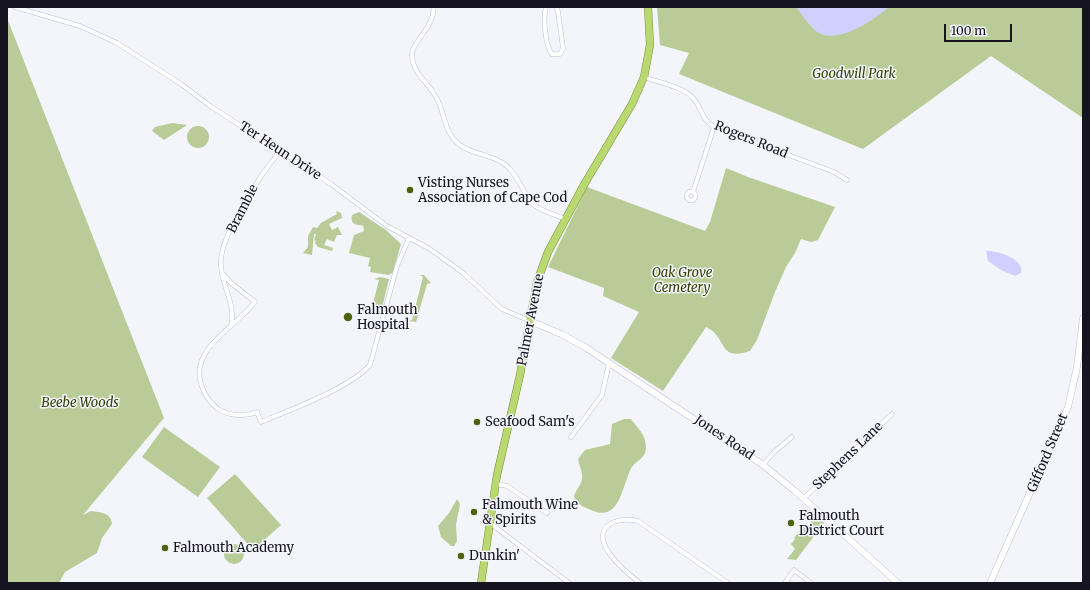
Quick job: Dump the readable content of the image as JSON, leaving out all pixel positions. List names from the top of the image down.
{
  "streets": {
    "highway": ["Palmer Avenue"],
    "main road": ["Jones Road", "Gifford Street"],
    "street": [
      "Rogers Road",
      "Ter Heun Drive",
      "Bramble",
      "Stephens Lane"
    ]
  },
  "crossings": [
    ["Rogers Road", "Palmer Avenue"],
    ["Ter Heun Drive", "Bramble"],
    ["Ter Heun Drive", "Palmer Avenue"],
    ["Ter Heun Drive", "Jones Road"],
    ["Palmer Avenue", "Jones Road"],
    ["Jones Road", "Stephens Lane"]
  ],
  "parks": ["Goodwill Park", "Oak Grove Cemetery", "Beebe Woods"],
  "places": [
    "Visting Nurses Association of Cape Cod",
    "Falmouth Hospital",
    "Seafood Sam's",
    "Falmouth Wine & Spirits",
    "Falmouth District Court",
    "Falmouth Academy",
    "Dunkin'"
  ],
  "scale_bar": "100 m"
}
